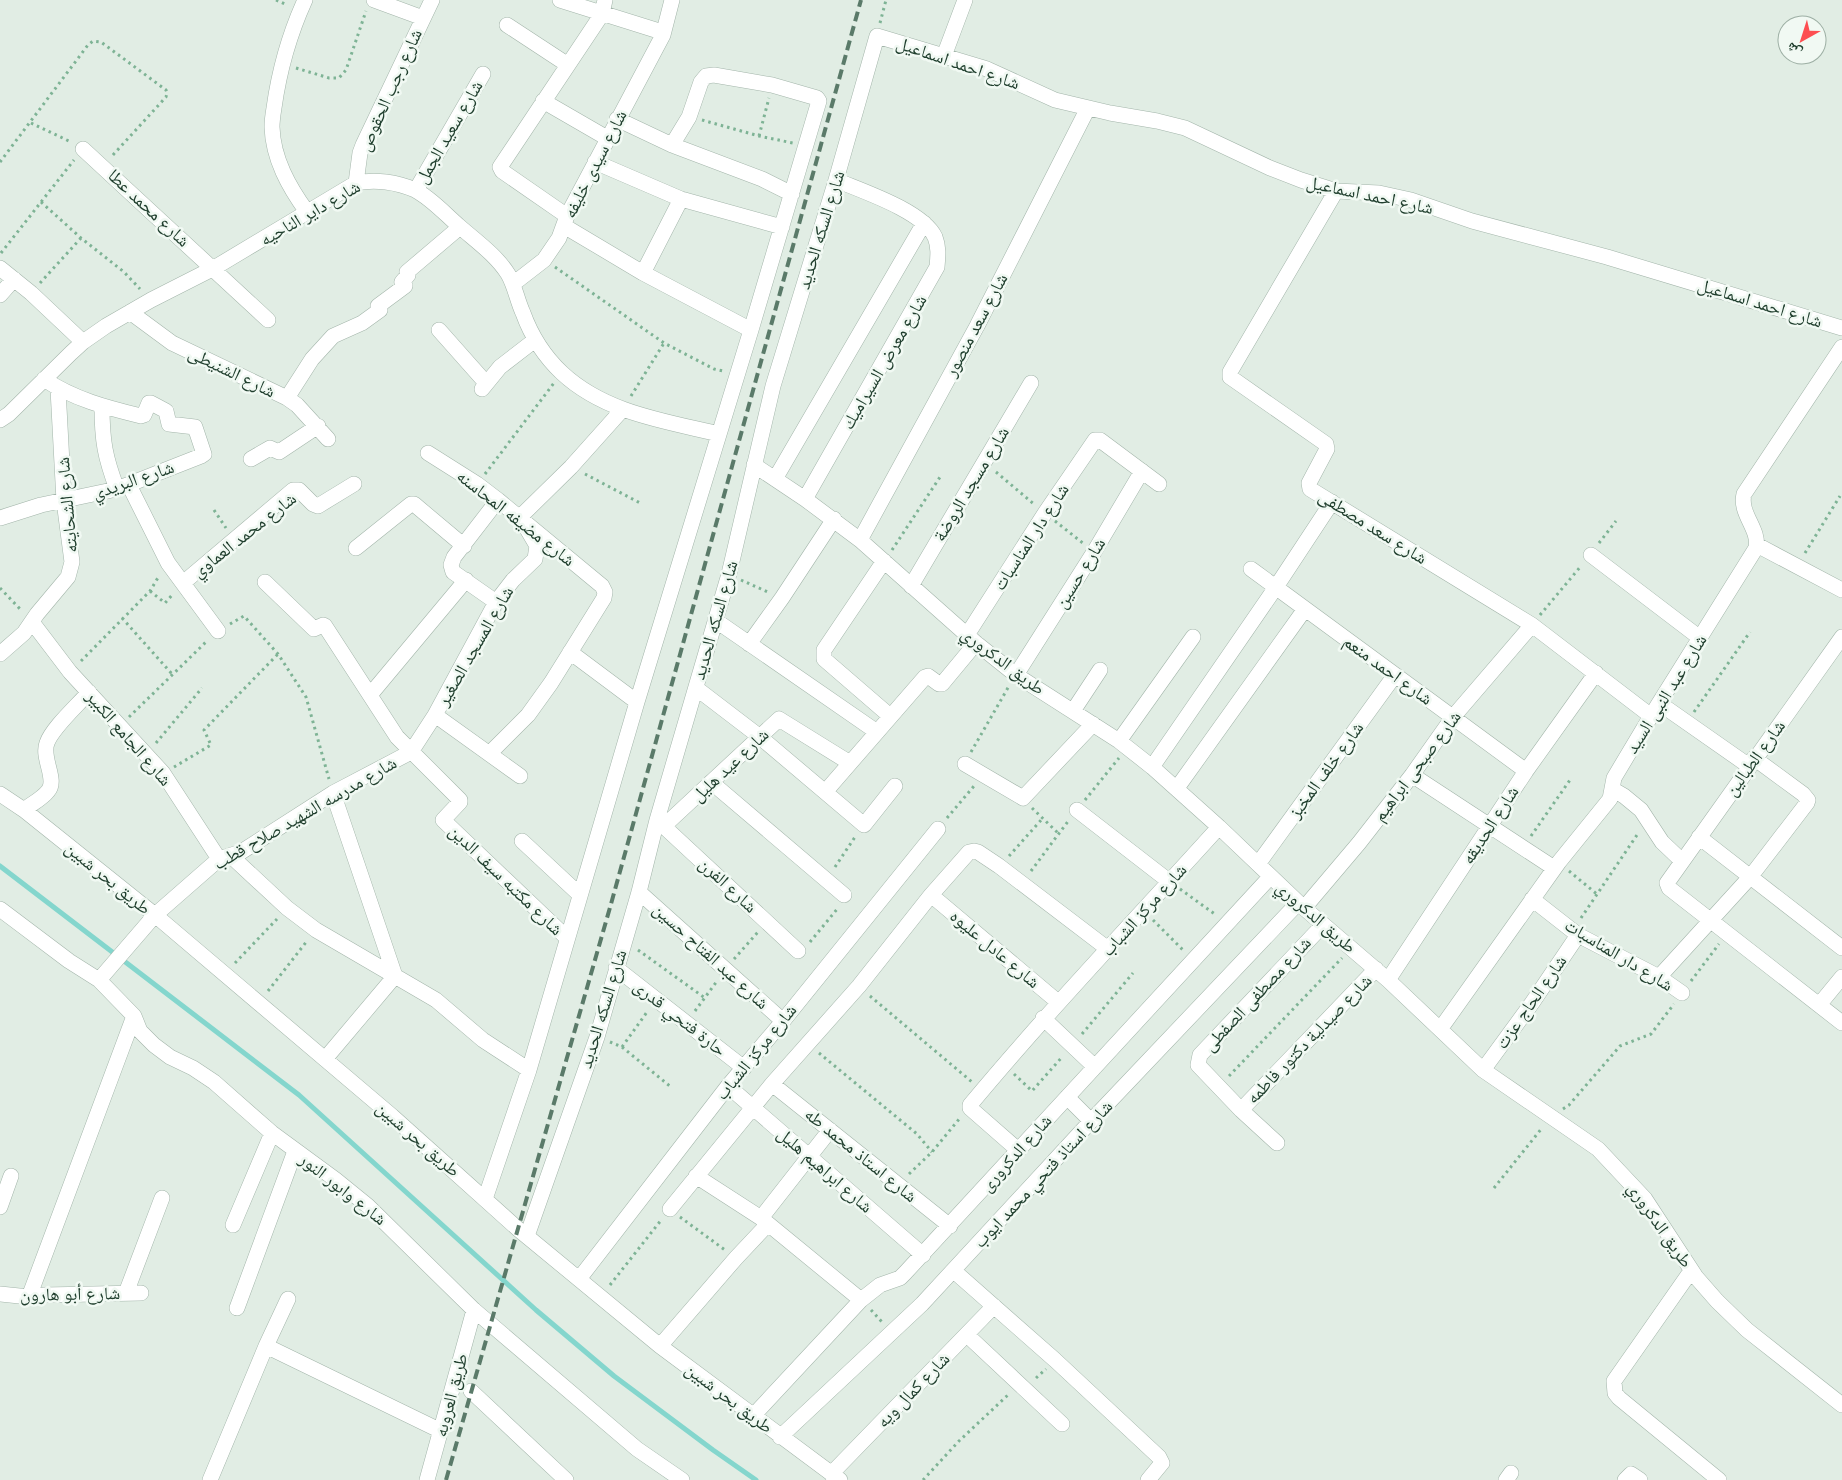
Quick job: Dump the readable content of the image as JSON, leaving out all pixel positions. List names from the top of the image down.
{
  "streets": {
    "street": [
      "شارع احمد اسماعيل",
      "شارع رجب الحقوص",
      "شارع سعيد الجمل",
      "شارع سيدى خليفه",
      "شارع محمد عطا",
      "شارع داير الناحيه",
      "شارع السكه الحديد",
      "شارع سعد منصور",
      "شارع معرض السيراميك",
      "شارع الشنيطى",
      "شارع البريدي",
      "شارع مسجد الروضة",
      "شارع الشحايته",
      "شارع مضيفه المحاسنه",
      "شارع سعد مصطفى",
      "شارع محمد العماوي",
      "شارع دار المناسبات",
      "شارع حسين",
      "شارع المسجد الصغير",
      "طريق الدكروري",
      "شارع احمد منعم",
      "شارع عبد النبى السيد",
      "شارع الجامع الكبير",
      "شارع الطبالين",
      "شارع عيد هليل",
      "شارع صبحى ابراهيم",
      "شارع خلف المخبز",
      "شارع مدرسه الشهيد صلاح قطب",
      "شارع الحديقه",
      "طريق بحر شبين",
      "شارع مكتبه سيف الدين",
      "شارع الفرن",
      "شارع مركز الشباب",
      "شارع عادل عليوه",
      "شارع عبد الفتاح حسين",
      "شارع مصطفى الصفطى",
      "شارع الحاج عزت",
      "حارة فتحي قدرى",
      "شارع صيدلية دكتور فاطمه",
      "شارع الدكرورى",
      "شارع استاذ محمد طه",
      "شارع ابراهيم هليل",
      "شارع استاذ فتحي محمد ايوب",
      "شارع وابور النور",
      "شارع أبو هارون",
      "شارع كمال ويه",
      "طريق العروبه"
    ]
  },
  "crossings": [
    ["شارع احمد اسماعيل", "شارع السكه الحديد"],
    ["شارع احمد اسماعيل", "شارع سعد منصور"],
    ["شارع احمد اسماعيل", "شارع سعد مصطفى"],
    ["شارع رجب الحقوص", "شارع داير الناحيه"],
    ["شارع سعيد الجمل", "شارع داير الناحيه"],
    ["شارع سيدى خليفه", "شارع داير الناحيه"],
    ["شارع محمد عطا", "شارع داير الناحيه"],
    ["شارع داير الناحيه", "شارع الشنيطى"],
    ["شارع السكه الحديد", "طريق الدكروري"],
    ["شارع السكه الحديد", "شارع عيد هليل"],
    ["شارع السكه الحديد", "طريق بحر شبين"],
    ["شارع السكه الحديد", "شارع الفرن"],
    ["شارع السكه الحديد", "شارع عبد الفتاح حسين"],
    ["شارع السكه الحديد", "حارة فتحي قدرى"],
    ["شارع سعد منصور", "طريق الدكروري"],
    ["شارع معرض السيراميك", "طريق الدكروري"],
    ["شارع البريدي", "شارع الشحايته"],
    ["شارع مسجد الروضة", "طريق الدكروري"],
    ["شارع الشحايته", "شارع الجامع الكبير"],
    ["شارع مضيفه المحاسنه", "شارع المسجد الصغير"],
    ["شارع سعد مصطفى", "شارع عبد النبى السيد"],
    ["شارع سعد مصطفى", "شارع صبحى ابراهيم"],
    ["شارع سعد مصطفى", "شارع الحديقه"],
    ["شارع دار المناسبات", "شارع حسين"],
    ["شارع دار المناسبات", "طريق الدكروري"],
    ["شارع دار المناسبات", "شارع عبد النبى السيد"],
    ["شارع دار المناسبات", "شارع الحاج عزت"],
    ["شارع حسين", "طريق الدكروري"],
    ["شارع المسجد الصغير", "شارع مدرسه الشهيد صلاح قطب"],
    ["شارع المسجد الصغير", "شارع مكتبه سيف الدين"],
    ["طريق الدكروري", "شارع عبد النبى السيد"],
    ["طريق الدكروري", "شارع صبحى ابراهيم"],
    ["طريق الدكروري", "شارع خلف المخبز"],
    ["طريق الدكروري", "شارع الحديقه"],
    ["طريق الدكروري", "شارع مركز الشباب"],
    ["طريق الدكروري", "شارع مصطفى الصفطى"],
    ["طريق الدكروري", "شارع الحاج عزت"],
    ["طريق الدكروري", "شارع صيدلية دكتور فاطمه"],
    ["طريق الدكروري", "شارع الدكرورى"],
    ["طريق الدكروري", "شارع استاذ فتحي محمد ايوب"],
    ["شارع احمد منعم", "شارع صبحى ابراهيم"],
    ["شارع احمد منعم", "شارع خلف المخبز"],
    ["شارع احمد منعم", "شارع الحديقه"],
    ["شارع الجامع الكبير", "شارع مدرسه الشهيد صلاح قطب"],
    ["شارع عيد هليل", "شارع الفرن"],
    ["شارع صبحى ابراهيم", "شارع استاذ فتحي محمد ايوب"],
    ["شارع مدرسه الشهيد صلاح قطب", "طريق بحر شبين"],
    ["شارع مدرسه الشهيد صلاح قطب", "شارع مكتبه سيف الدين"],
    ["شارع مدرسه الشهيد صلاح قطب", "شارع وابور النور"],
    ["طريق بحر شبين", "شارع مركز الشباب"],
    ["طريق بحر شبين", "شارع الدكرورى"],
    ["طريق بحر شبين", "شارع استاذ فتحي محمد ايوب"],
    ["طريق بحر شبين", "شارع كمال ويه"],
    ["شارع مركز الشباب", "شارع عادل عليوه"],
    ["شارع مركز الشباب", "شارع عبد الفتاح حسين"],
    ["شارع مركز الشباب", "حارة فتحي قدرى"],
    ["شارع مركز الشباب", "شارع ابراهيم هليل"],
    ["شارع الدكرورى", "شارع استاذ محمد طه"],
    ["شارع الدكرورى", "شارع ابراهيم هليل"],
    ["شارع وابور النور", "طريق العروبه"]
  ],
  "north": "bottom left"
}
